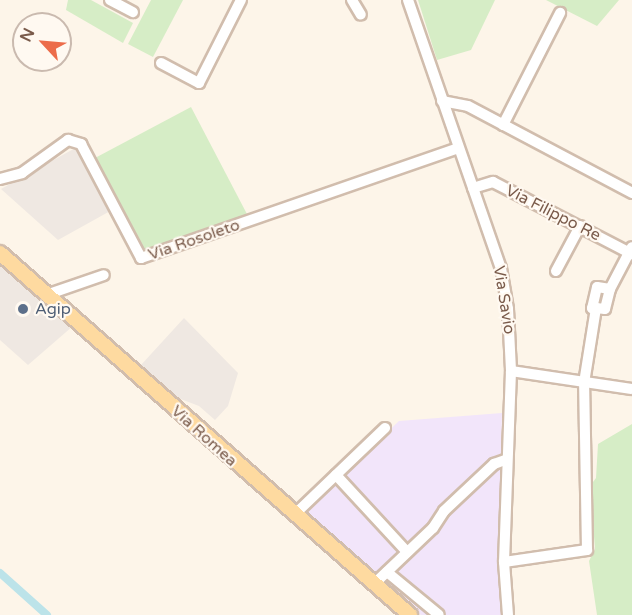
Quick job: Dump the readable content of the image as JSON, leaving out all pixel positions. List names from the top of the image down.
{
  "streets": {
    "main road": ["Via Romea"],
    "street": ["Via Filippo Re", "Via Rosoleto", "Via Savio"]
  },
  "crossings": [
    ["Via Filippo Re", "Via Savio"],
    ["Via Rosoleto", "Via Savio"]
  ],
  "places": ["Agip"],
  "north": "top left"
}
